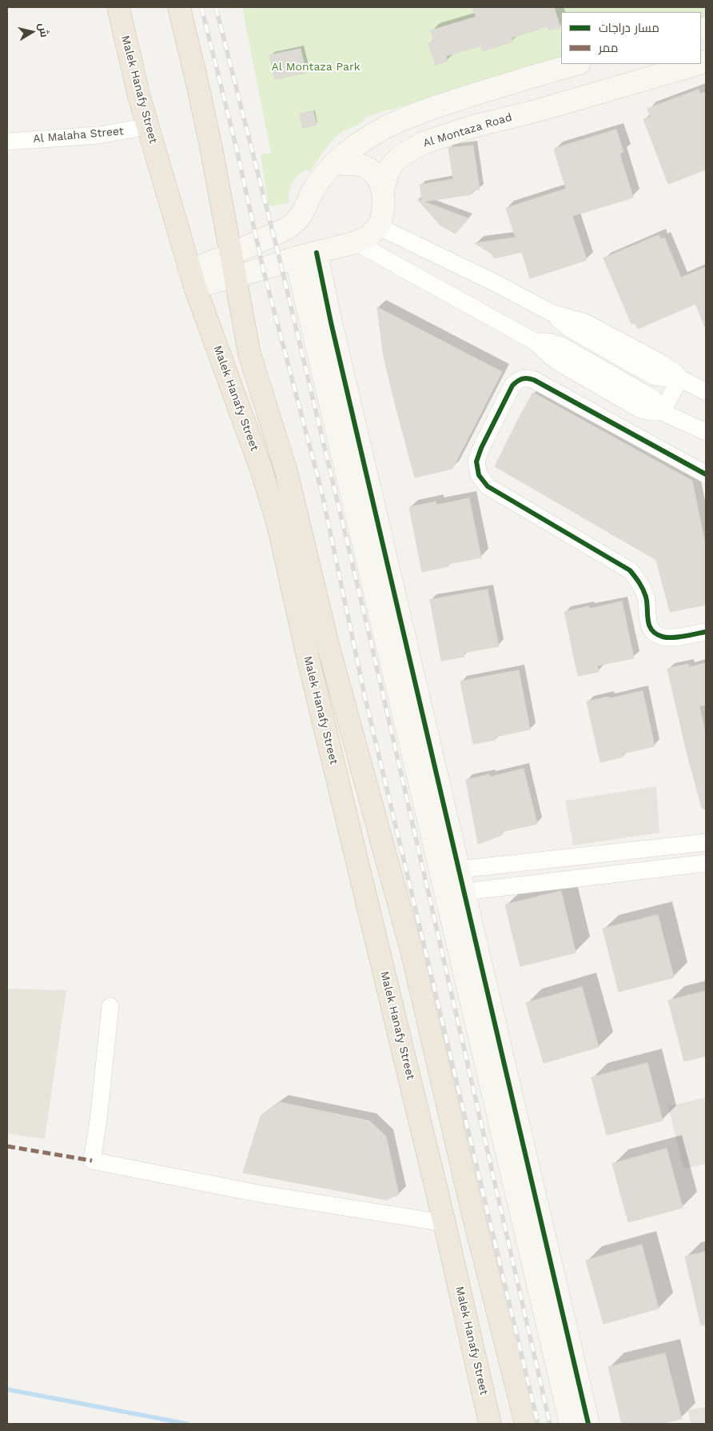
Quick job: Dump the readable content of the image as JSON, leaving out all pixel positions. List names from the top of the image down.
{
  "streets": {
    "highway": ["Malek Hanafy Street"],
    "street": ["Al Montaza Road", "Al Malaha Street"]
  },
  "crossings": [
    ["Malek Hanafy Street", "Al Malaha Street"]
  ],
  "parks": ["Al Montaza Park"],
  "legend": ["مسار دراجات", "ممر"],
  "north": "right"
}
